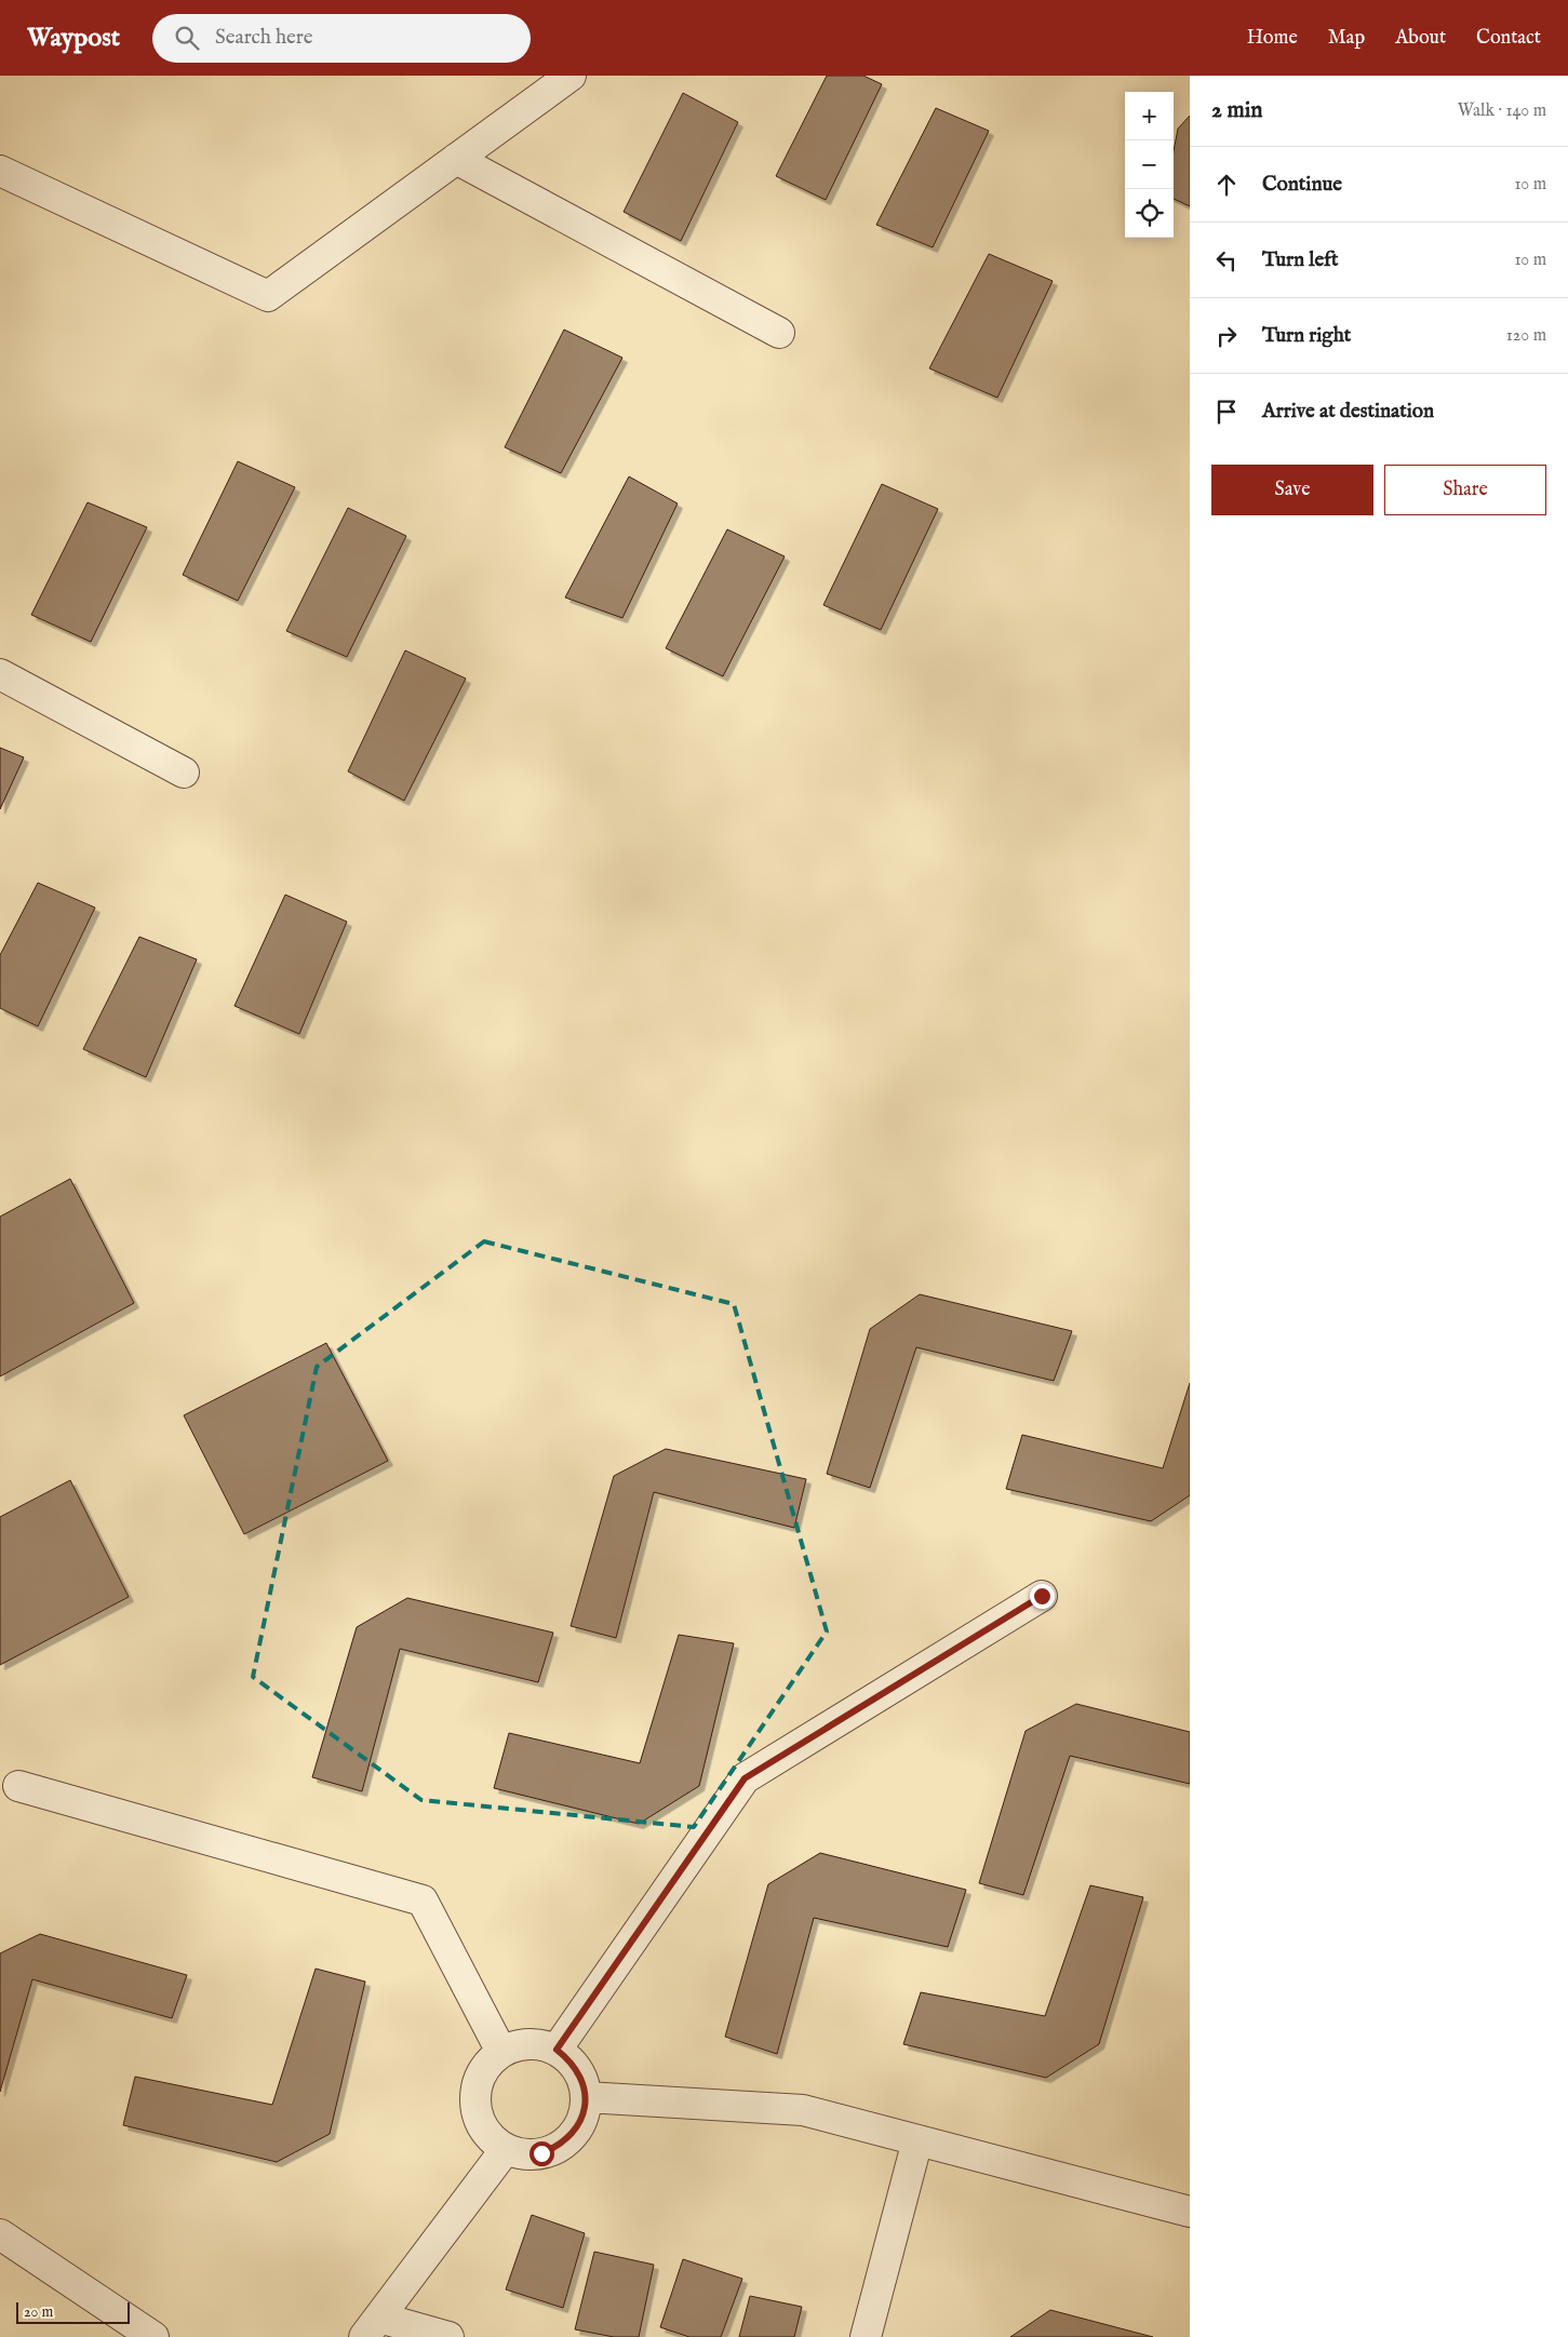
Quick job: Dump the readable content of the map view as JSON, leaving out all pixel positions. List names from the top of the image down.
{
  "scale_bar": "20 m",
  "page": {
    "header": "Waypost",
    "search": "Search here",
    "nav": [
      "Home",
      "Map",
      "About",
      "Contact"
    ],
    "heading": ["2 min", "Walk · 140 m"],
    "map_buttons": ["+", "−"],
    "list": [
      ["Continue", "10 m"],
      ["Turn left", "10 m"],
      ["Turn right", "120 m"],
      "Arrive at destination"
    ],
    "buttons": ["Save", "Share"],
    "scale": "20 m"
  }
}
